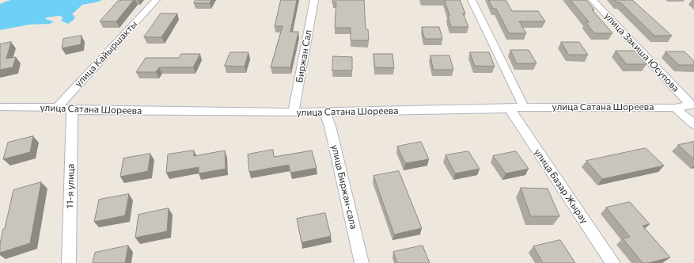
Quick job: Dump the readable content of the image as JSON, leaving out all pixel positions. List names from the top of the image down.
{
  "streets": {
    "street": [
      "улица Закиша Юсупова",
      "улица Кайыршакты",
      "Биржан Сал",
      "улица Сатана Шореева",
      "11-я улица",
      "улица Базар Жырау",
      "улица Биржан-сала"
    ]
  },
  "crossings": [
    ["улица Закиша Юсупова", "улица Сатана Шореева"],
    ["улица Кайыршакты", "улица Сатана Шореева"],
    ["Биржан Сал", "улица Сатана Шореева"],
    ["улица Сатана Шореева", "11-я улица"],
    ["улица Сатана Шореева", "улица Базар Жырау"],
    ["улица Сатана Шореева", "улица Биржан-сала"]
  ]
}
